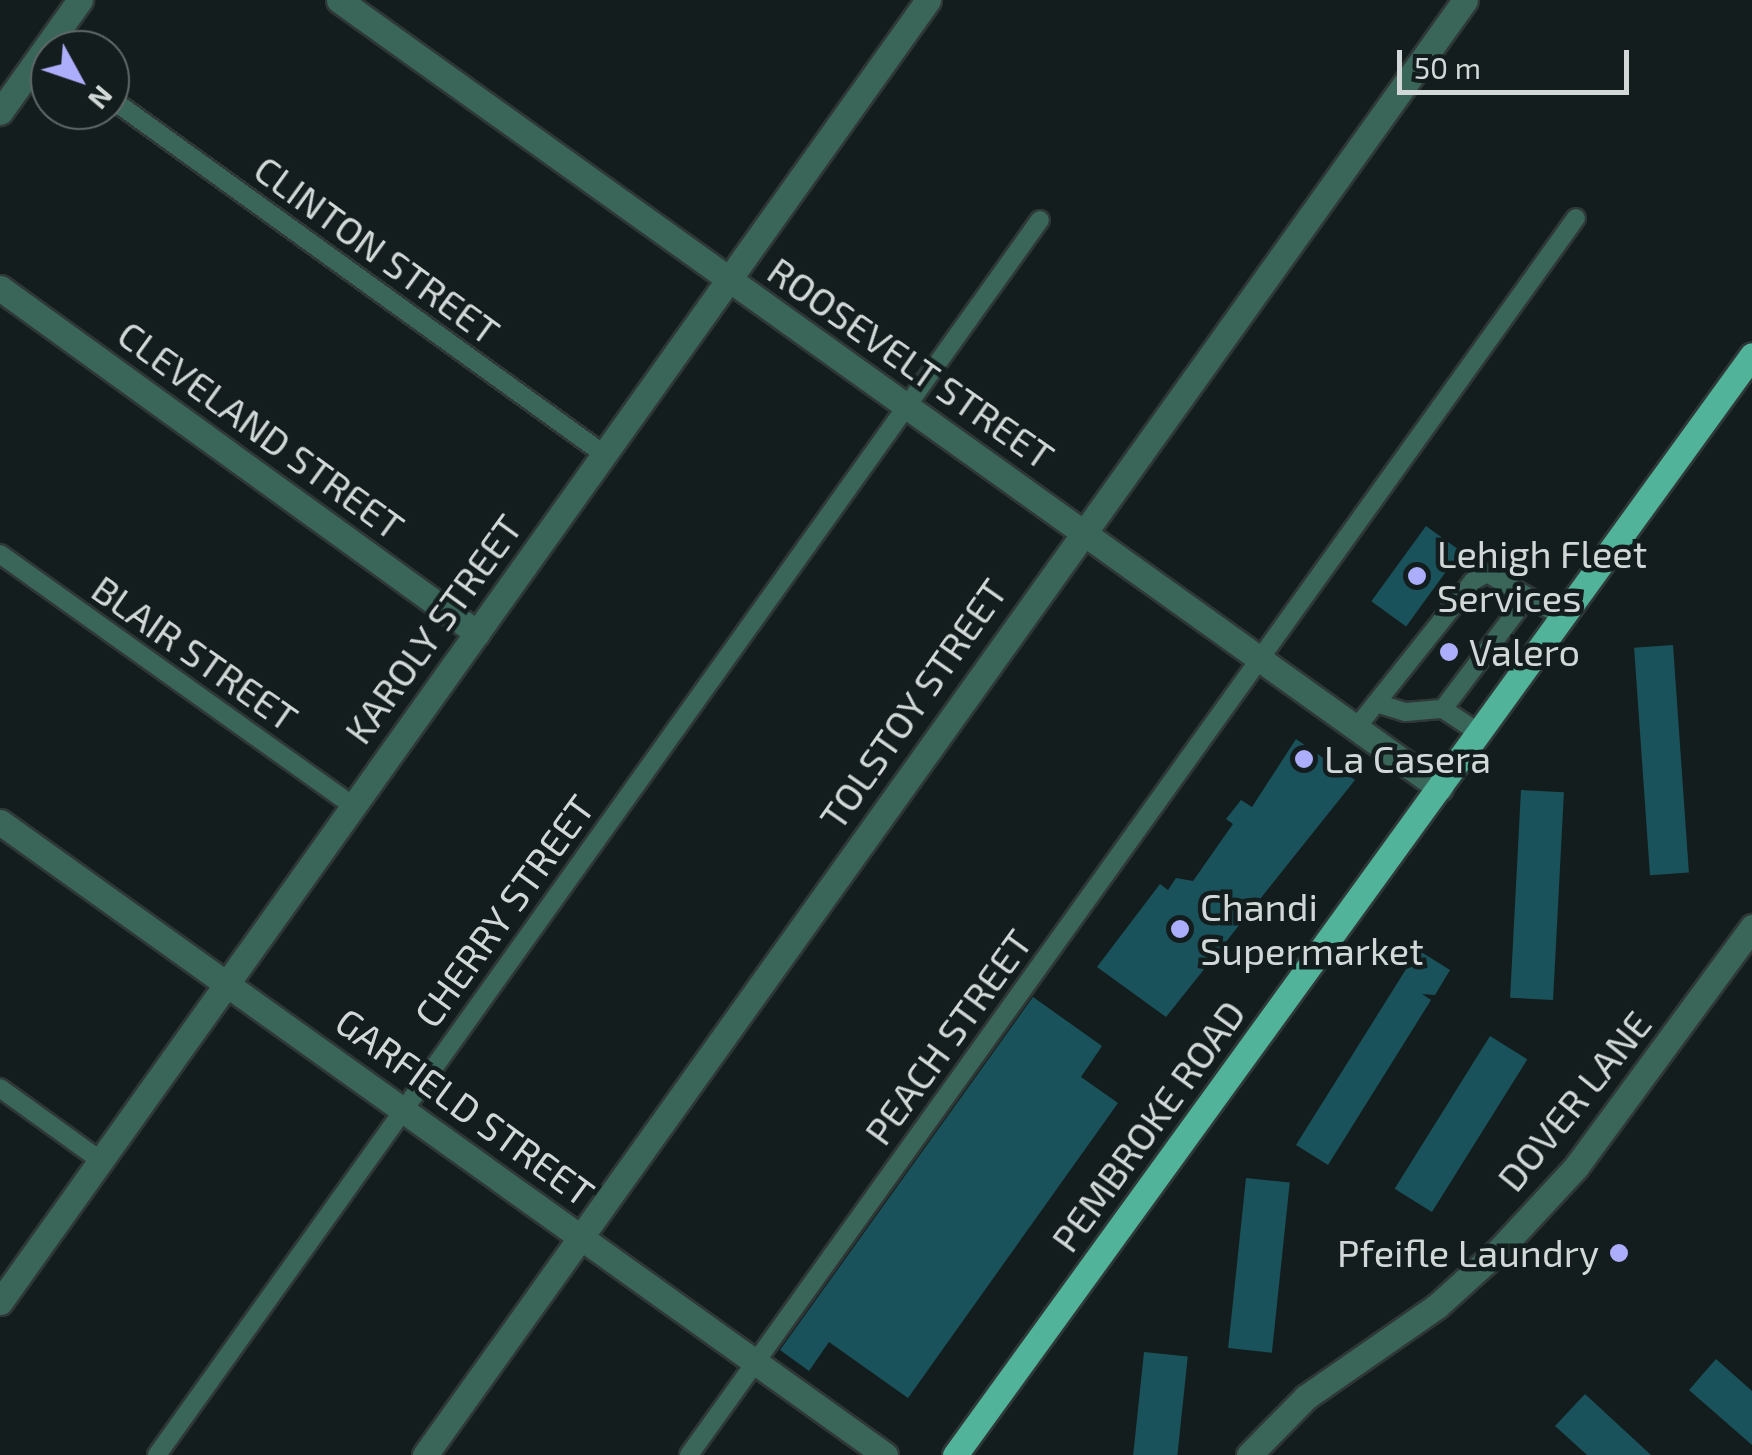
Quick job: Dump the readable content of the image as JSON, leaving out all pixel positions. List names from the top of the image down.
{
  "streets": {
    "main road": ["PEMBROKE ROAD"],
    "street": [
      "ROOSEVELT STREET",
      "CLEVELAND STREET",
      "KAROLY STREET",
      "TOLSTOY STREET",
      "DOVER LANE",
      "GARFIELD STREET"
    ],
    "lane": [
      "CLINTON STREET",
      "BLAIR STREET",
      "CHERRY STREET",
      "PEACH STREET"
    ]
  },
  "crossings": [
    ["CLINTON STREET", "KAROLY STREET"],
    ["ROOSEVELT STREET", "KAROLY STREET"],
    ["ROOSEVELT STREET", "TOLSTOY STREET"],
    ["ROOSEVELT STREET", "CHERRY STREET"],
    ["ROOSEVELT STREET", "PEACH STREET"],
    ["ROOSEVELT STREET", "PEMBROKE ROAD"],
    ["CLEVELAND STREET", "KAROLY STREET"],
    ["KAROLY STREET", "BLAIR STREET"],
    ["KAROLY STREET", "GARFIELD STREET"],
    ["TOLSTOY STREET", "GARFIELD STREET"],
    ["CHERRY STREET", "GARFIELD STREET"],
    ["PEACH STREET", "GARFIELD STREET"]
  ],
  "places": [
    "Lehigh Fleet Services",
    "Valero",
    "La Casera",
    "Chandi Supermarket",
    "Pfeifle Laundry"
  ],
  "scale_bar": "50 m",
  "north": "bottom right"
}
